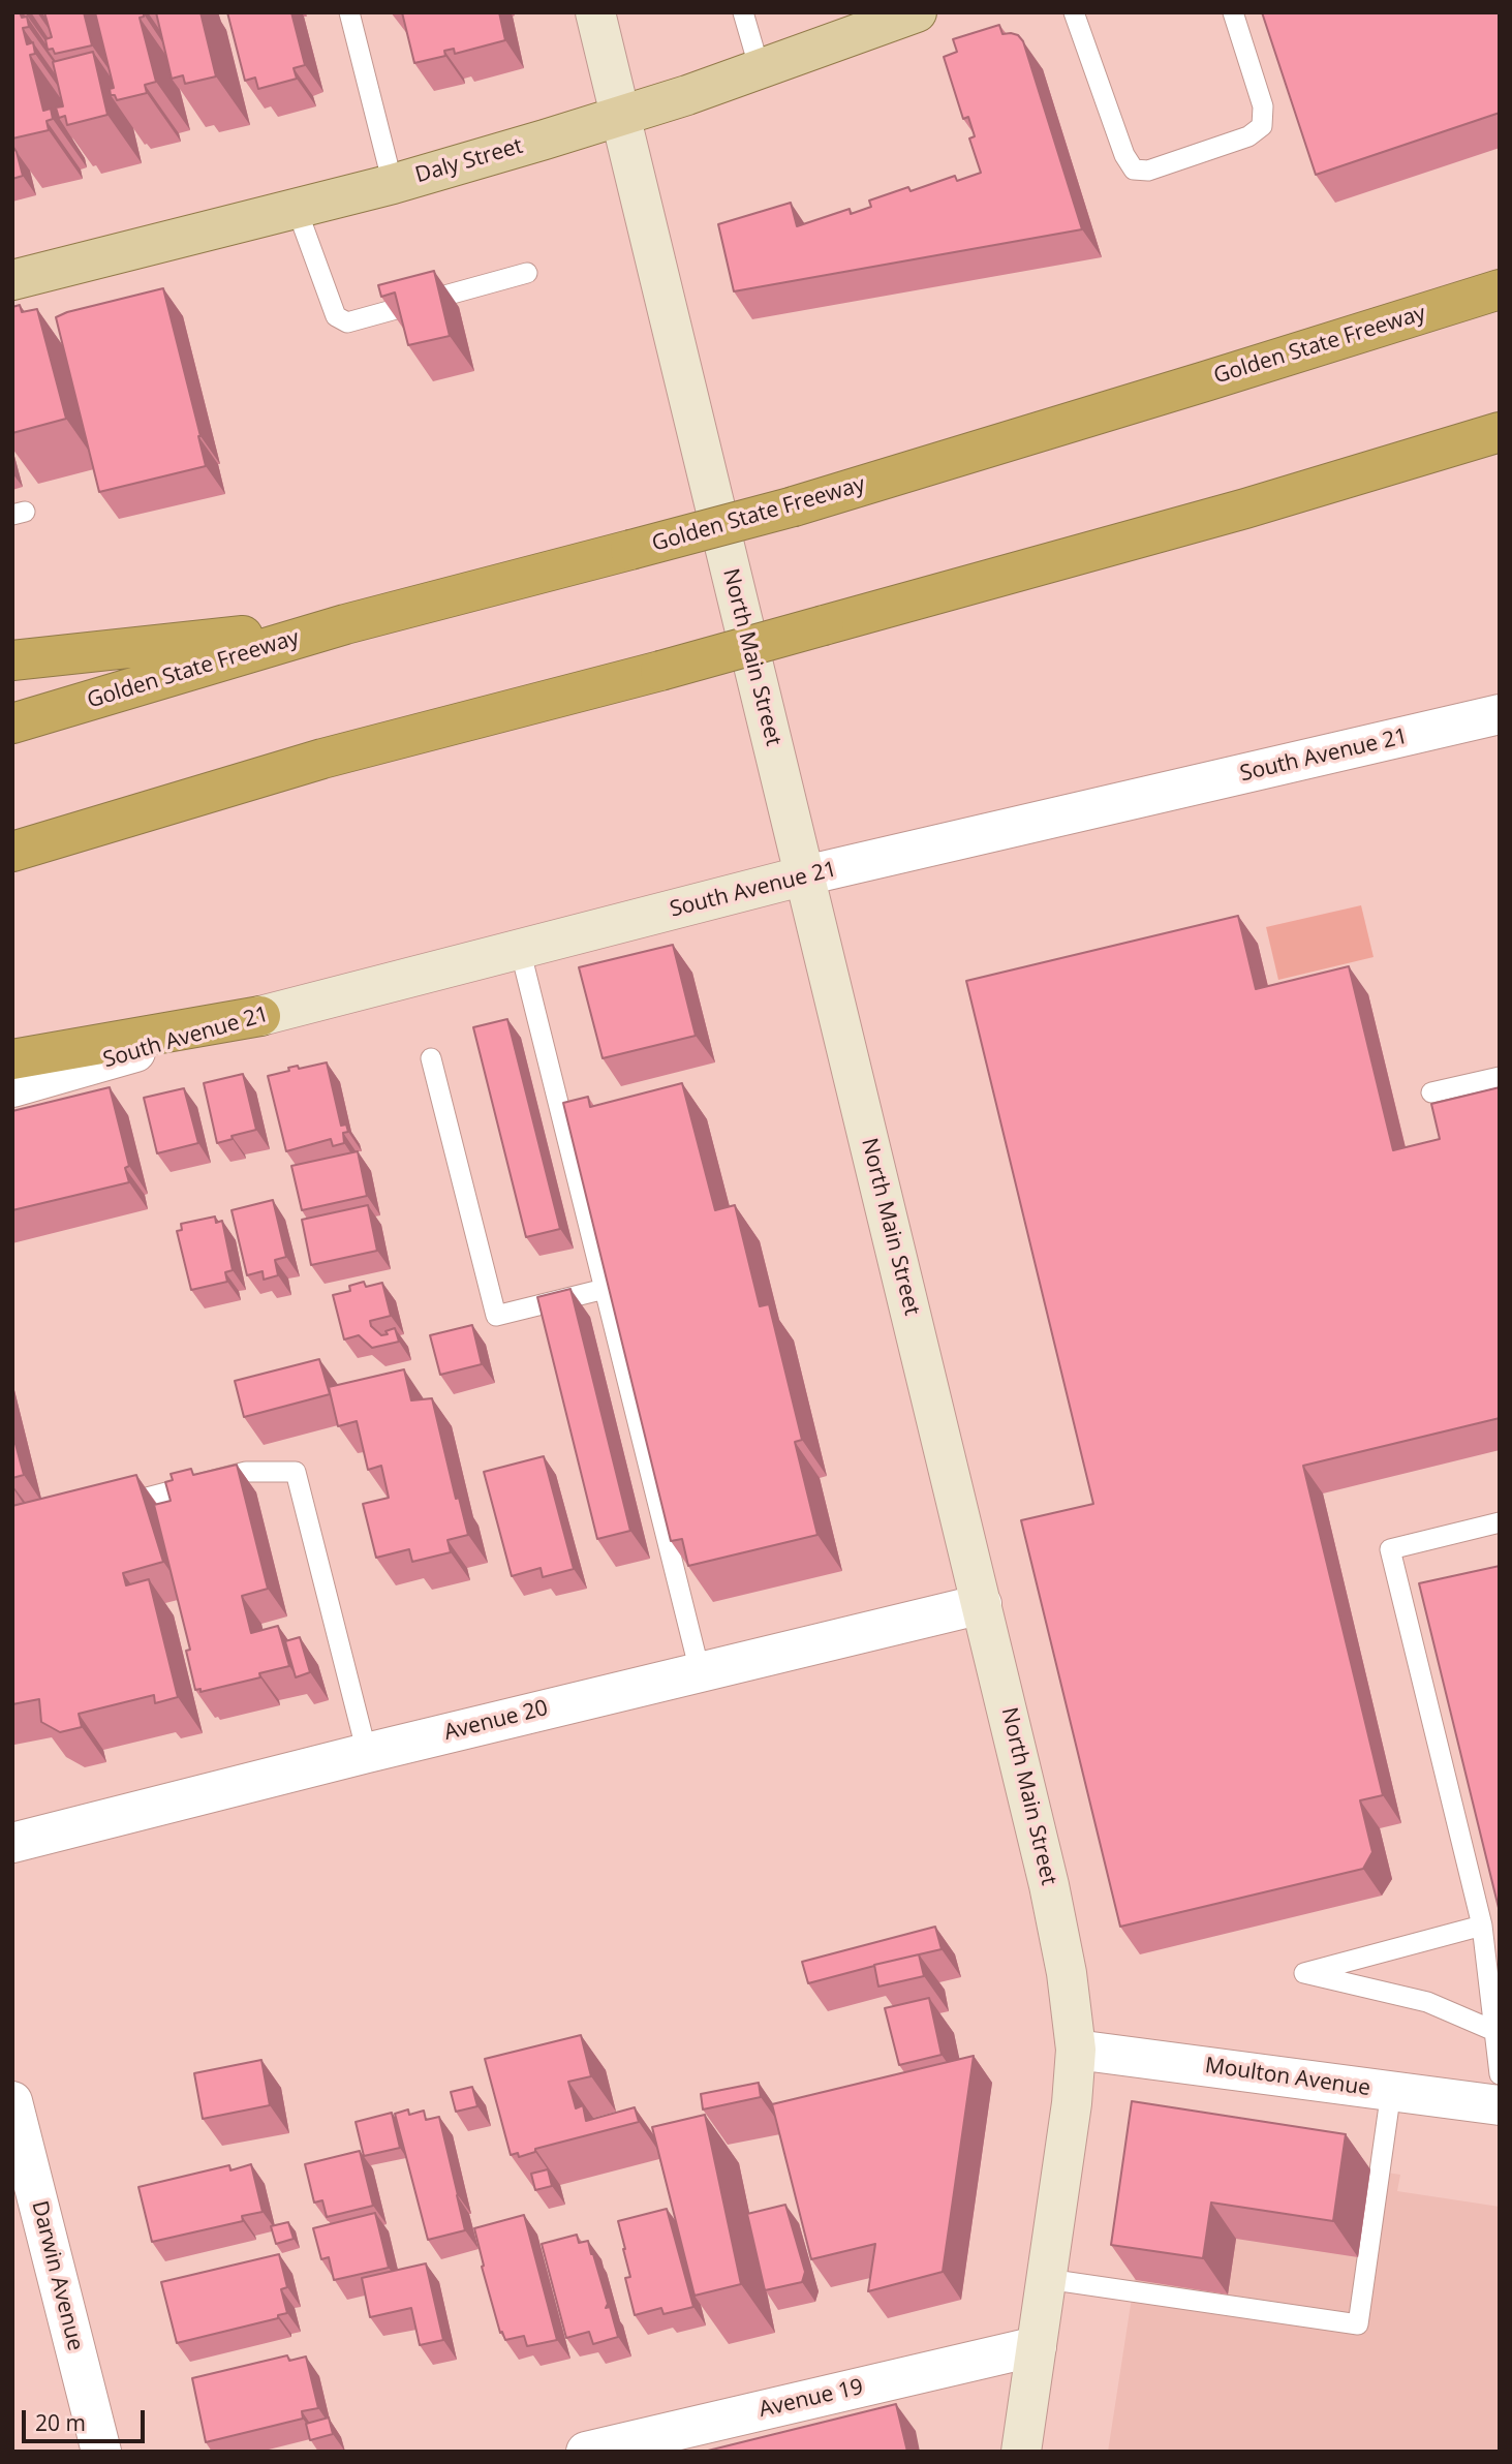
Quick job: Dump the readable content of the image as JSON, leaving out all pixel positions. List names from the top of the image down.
{
  "streets": {
    "highway": ["Golden State Freeway"],
    "main road": ["Daly Street", "North Main Street", "South Avenue 21"],
    "street": [
      "Avenue 20",
      "Moulton Avenue",
      "Darwin Avenue",
      "Avenue 19"
    ]
  },
  "crossings": [
    ["Daly Street", "North Main Street"],
    ["North Main Street", "South Avenue 21"],
    ["North Main Street", "Avenue 20"],
    ["North Main Street", "Moulton Avenue"],
    ["North Main Street", "Avenue 19"]
  ],
  "scale_bar": "20 m"
}
